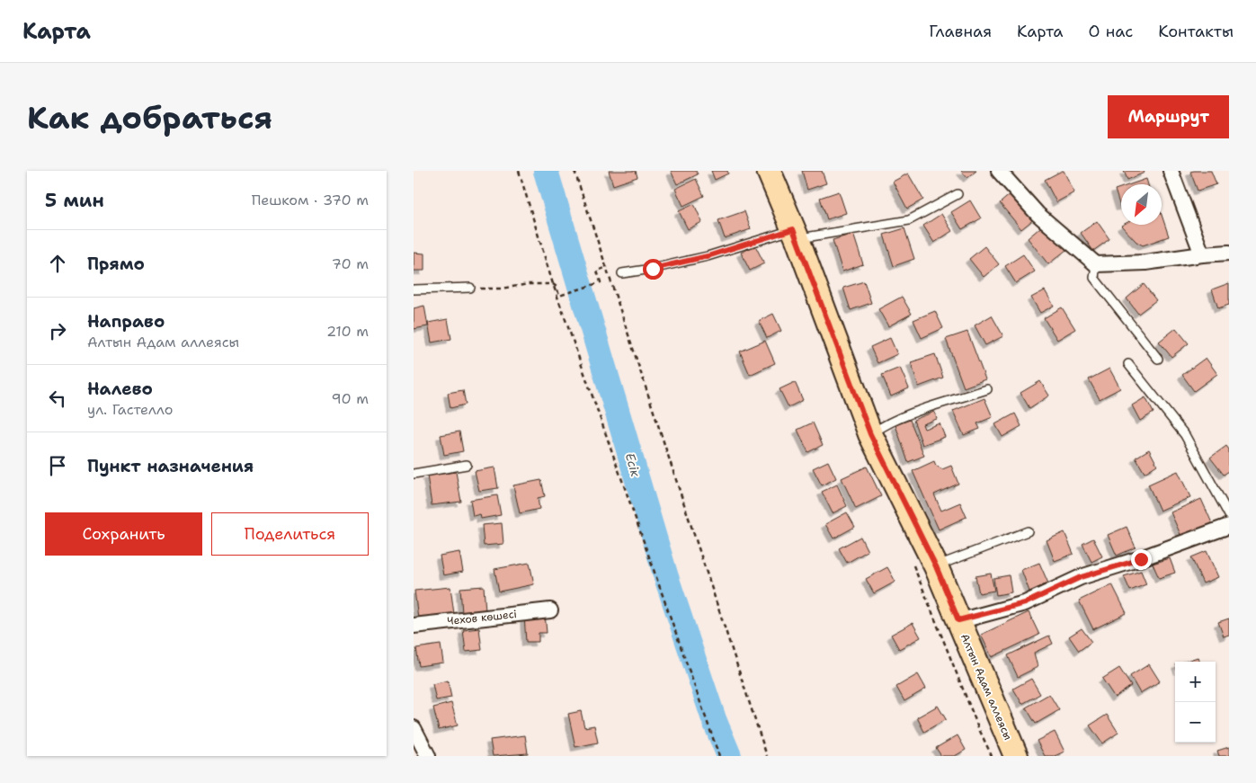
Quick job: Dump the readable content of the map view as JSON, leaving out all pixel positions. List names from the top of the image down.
{
  "streets": {
    "main road": ["Алтын Адам аллеясы"],
    "street": ["Чехов көшесі"]
  },
  "water": ["Есік"],
  "north": "bottom left",
  "page": {
    "header": "Карта",
    "nav": [
      "Главная",
      "Карта",
      "О нас",
      "Контакты"
    ],
    "buttons": [
      "Маршрут",
      ["Сохранить", "Поделиться"]
    ],
    "title": "Как добраться",
    "heading": ["5 мин", "Пешком · 370 m"],
    "list": [
      ["Прямо", "70 m"],
      ["Направо", "Алтын Адам аллеясы", "210 m"],
      ["Налево", "ул. Гастелло", "90 m"],
      "Пункт назначения"
    ],
    "map_buttons": ["+", "−"]
  }
}
